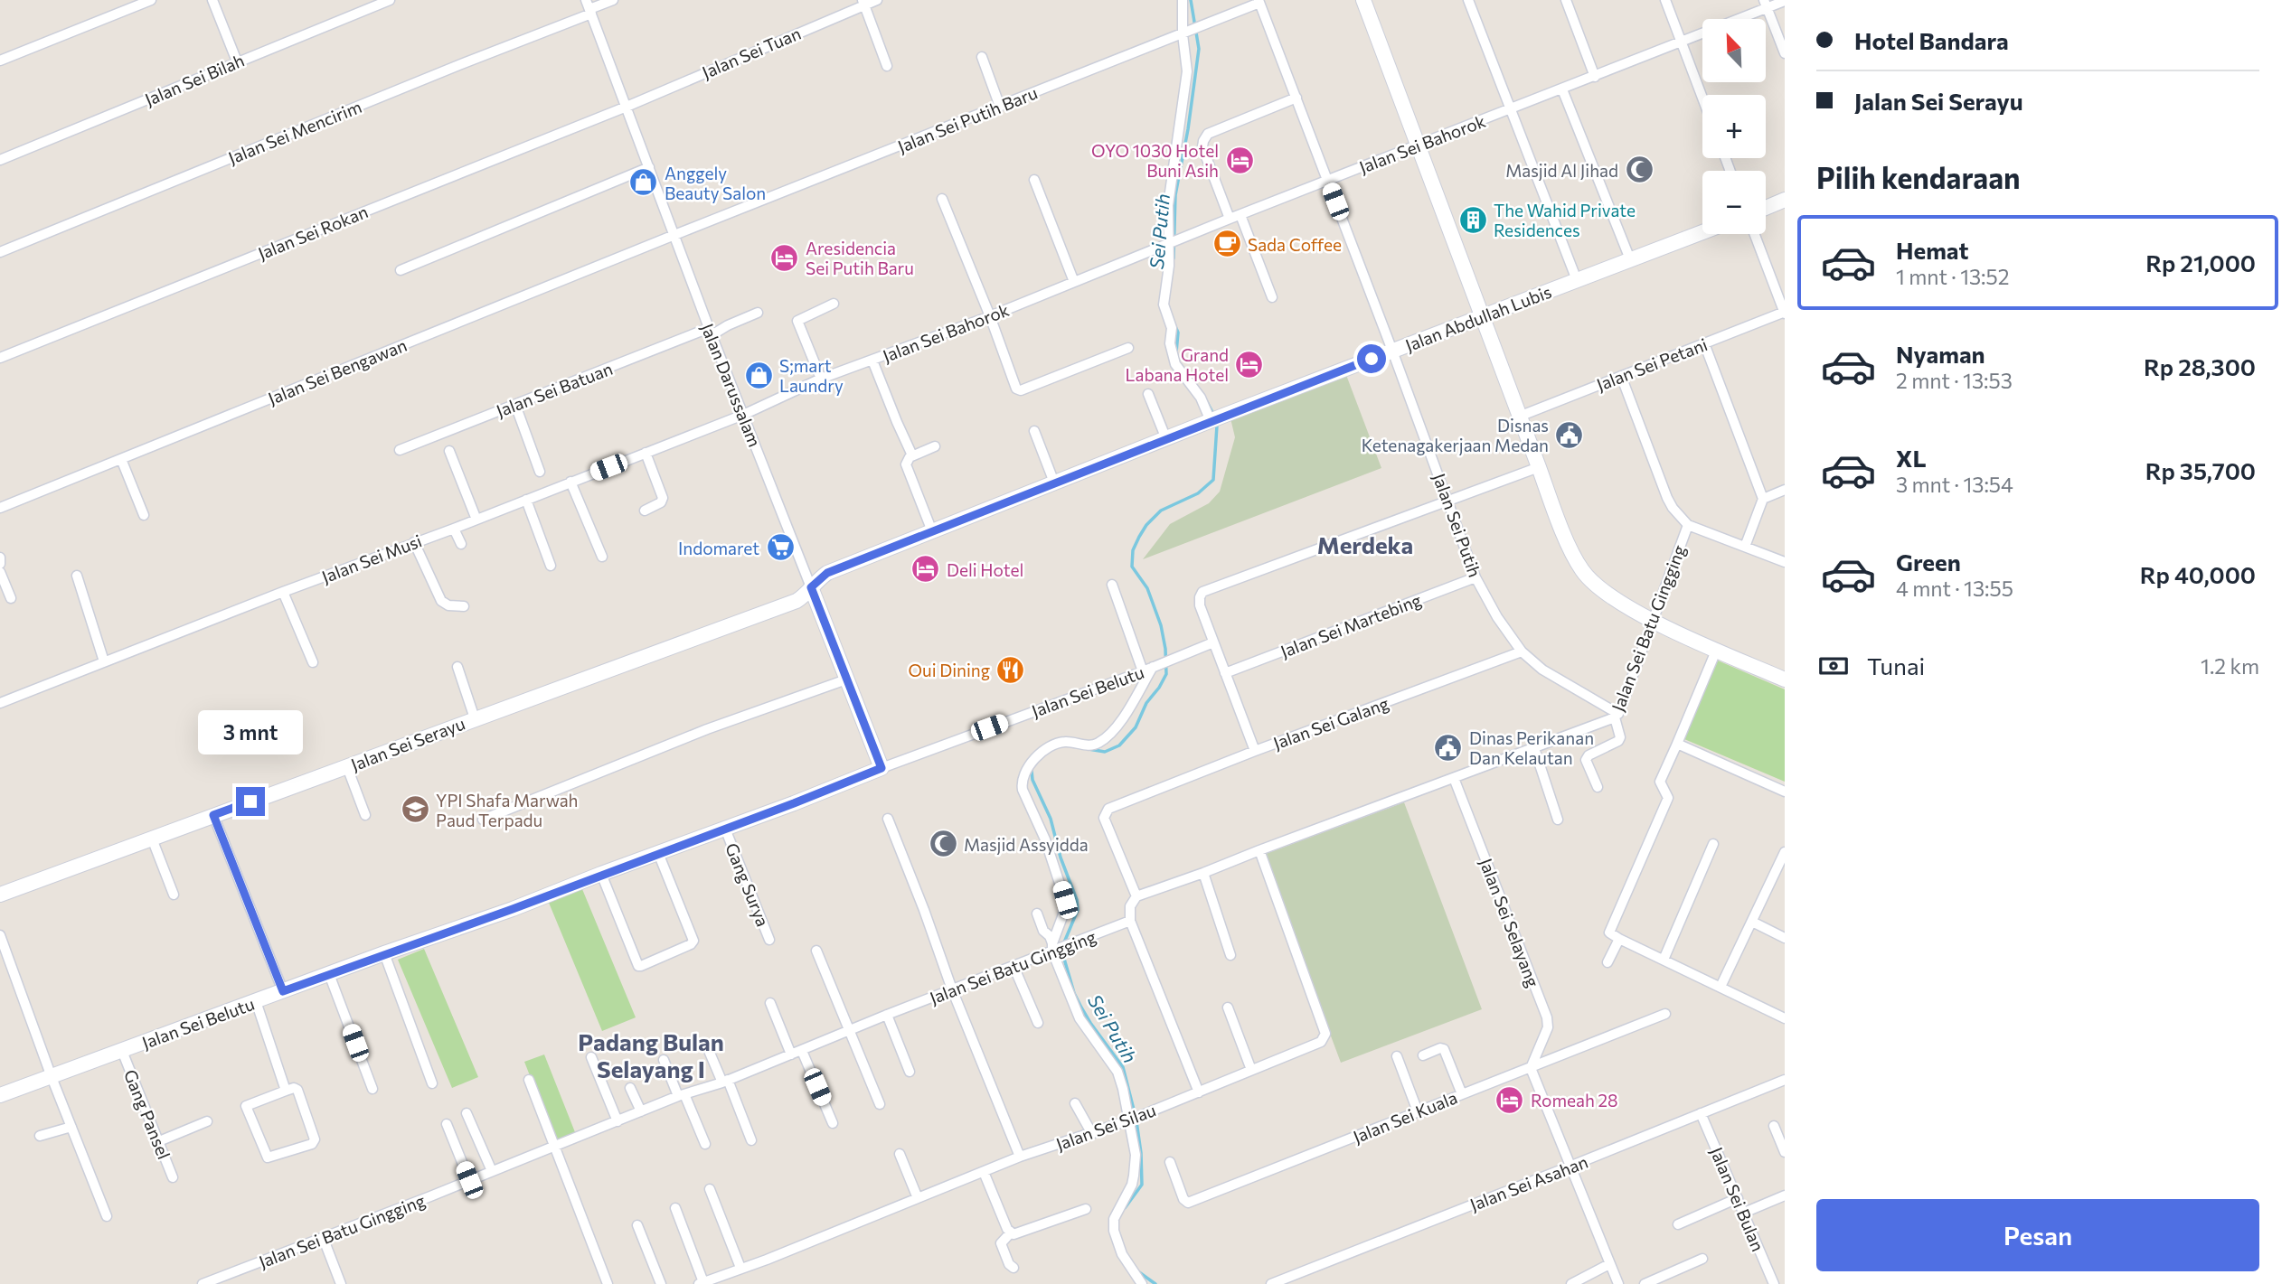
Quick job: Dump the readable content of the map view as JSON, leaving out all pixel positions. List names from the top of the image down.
{
  "streets": {
    "street": [
      "Jalan Sei Tuan",
      "Jalan Sei Bilah",
      "Jalan Sei Putih Baru",
      "Jalan Sei Mencirim",
      "Jalan Sei Bahorok",
      "Jalan Sei Rokan",
      "Jalan Abdullah Lubis",
      "Jalan Sei Petani",
      "Jalan Sei Bengawan",
      "Jalan Darussalam",
      "Jalan Sei Batuan",
      "Jalan Sei Putih",
      "Jalan Sei Musi",
      "Jalan Sei Martebing",
      "Jalan Sei Batu Gingging",
      "Jalan Sei Belutu",
      "Jalan Sei Galang",
      "Jalan Sei Serayu",
      "Gang Surya",
      "Jalan Sei Selayang",
      "Gang Pansel",
      "Jalan Sei Kuala",
      "Jalan Sei Silau",
      "Jalan Sei Asahan",
      "Jalan Sei Bulan"
    ]
  },
  "crossings": [
    ["Jalan Sei Tuan", "Jalan Sei Rokan"],
    ["Jalan Sei Tuan", "Jalan Darussalam"],
    ["Jalan Sei Putih Baru", "Jalan Sei Bengawan"],
    ["Jalan Sei Putih Baru", "Jalan Darussalam"],
    ["Jalan Sei Putih Baru", "Jalan Sei Putih"],
    ["Jalan Sei Mencirim", "Jalan Darussalam"],
    ["Jalan Sei Bahorok", "Jalan Darussalam"],
    ["Jalan Sei Bahorok", "Jalan Sei Putih"],
    ["Jalan Sei Bahorok", "Jalan Sei Musi"],
    ["Jalan Sei Rokan", "Jalan Darussalam"],
    ["Jalan Abdullah Lubis", "Jalan Darussalam"],
    ["Jalan Abdullah Lubis", "Jalan Sei Putih"],
    ["Jalan Abdullah Lubis", "Jalan Sei Serayu"],
    ["Jalan Sei Bengawan", "Jalan Darussalam"],
    ["Jalan Darussalam", "Jalan Sei Batuan"],
    ["Jalan Darussalam", "Jalan Sei Musi"],
    ["Jalan Darussalam", "Jalan Sei Belutu"],
    ["Jalan Darussalam", "Jalan Sei Serayu"],
    ["Jalan Sei Putih", "Jalan Sei Martebing"],
    ["Jalan Sei Putih", "Jalan Sei Batu Gingging"],
    ["Jalan Sei Putih", "Jalan Sei Galang"],
    ["Jalan Sei Batu Gingging", "Jalan Sei Galang"],
    ["Jalan Sei Batu Gingging", "Jalan Sei Selayang"],
    ["Jalan Sei Batu Gingging", "Jalan Sei Silau"],
    ["Jalan Sei Belutu", "Gang Surya"],
    ["Jalan Sei Belutu", "Gang Pansel"],
    ["Jalan Sei Selayang", "Jalan Sei Kuala"],
    ["Jalan Sei Asahan", "Jalan Sei Bulan"]
  ],
  "districts": ["Merdeka", "Padang Bulan Selayang I"],
  "water": ["Sei Putih"],
  "places": {
    "hotel": [
      "OYO 1030 Hotel Buni Asih",
      "Aresidencia Sei Putih Baru",
      "Grand Labana Hotel",
      "Deli Hotel",
      "Romeah 28"
    ],
    "mosque": ["Masjid Al Jihad", "Masjid Assyidda"],
    "shop": ["Anggely Beauty Salon", "S;mart Laundry"],
    "building": ["The Wahid Private Residences"],
    "cafe": ["Sada Coffee"],
    "public building": ["Disnas Ketenagakerjaan Medan", "Dinas Perikanan Dan Kelautan"],
    "supermarket": ["Indomaret"],
    "restaurant": ["Oui Dining"],
    "school or university": ["YPI Shafa Marwah Paud Terpadu"]
  },
  "north": "top left",
  "page": {
    "banner": ["Hotel Bandara", "Jalan Sei Serayu"],
    "map_buttons": ["+", "−"],
    "heading": "Pilih kendaraan",
    "list": [
      {
        "name": "Hemat",
        "note": "1 mnt · 13:52",
        "value": "Rp 21,000"
      },
      {
        "name": "Nyaman",
        "note": "2 mnt · 13:53",
        "value": "Rp 28,300"
      },
      {
        "name": "XL",
        "note": "3 mnt · 13:54",
        "value": "Rp 35,700"
      },
      {
        "name": "Green",
        "note": "4 mnt · 13:55",
        "value": "Rp 40,000"
      }
    ],
    "pay": ["Tunai", "1.2 km"],
    "bubble": "3 mnt",
    "buttons": "Pesan"
  }
}
